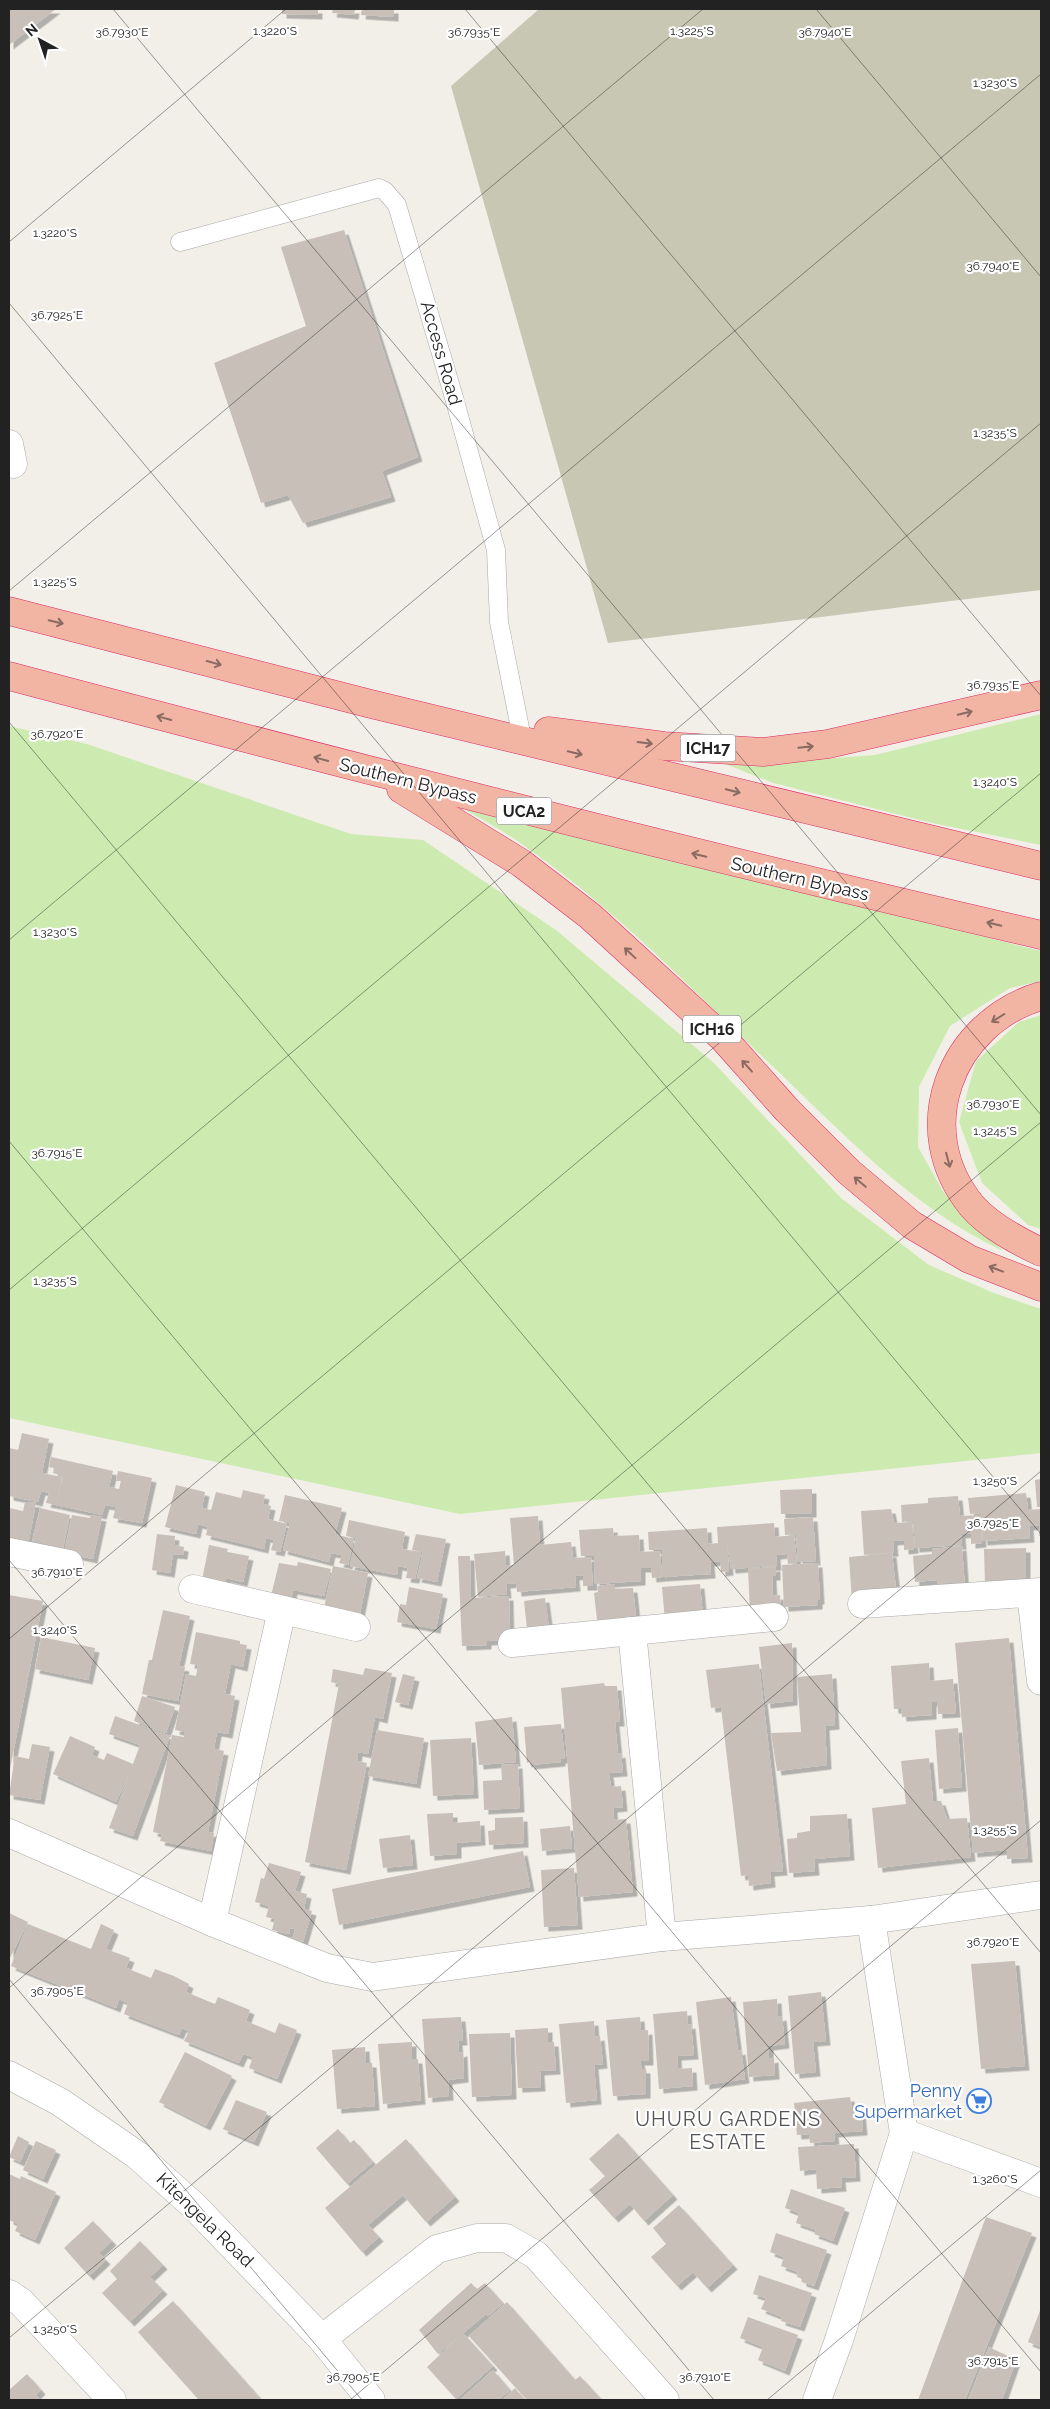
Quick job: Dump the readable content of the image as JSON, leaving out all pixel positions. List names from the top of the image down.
{
  "streets": {
    "highway": [
      "ICH17",
      "Southern Bypass",
      "UCA2",
      "ICH16"
    ],
    "street": ["Kitengela Road"],
    "lane": ["Access Road"]
  },
  "crossings": [
    ["Access Road", "ICH17"],
    ["Southern Bypass", "ICH16"]
  ],
  "districts": ["UHURU GARDENS ESTATE"],
  "places": {
    "supermarket": ["Penny Supermarket"]
  },
  "north": "top left",
  "coordinates": [
    "1.3220°S",
    "1.3225°S",
    "36.7930°E",
    "36.7935°E",
    "36.7940°E",
    "1.3230°S",
    "36.7925°E",
    "1.3235°S",
    "36.7920°E",
    "1.3240°S",
    "1.3245°S",
    "36.7915°E",
    "1.3250°S",
    "36.7910°E",
    "1.3255°S",
    "36.7905°E",
    "1.3260°S"
  ]
}
